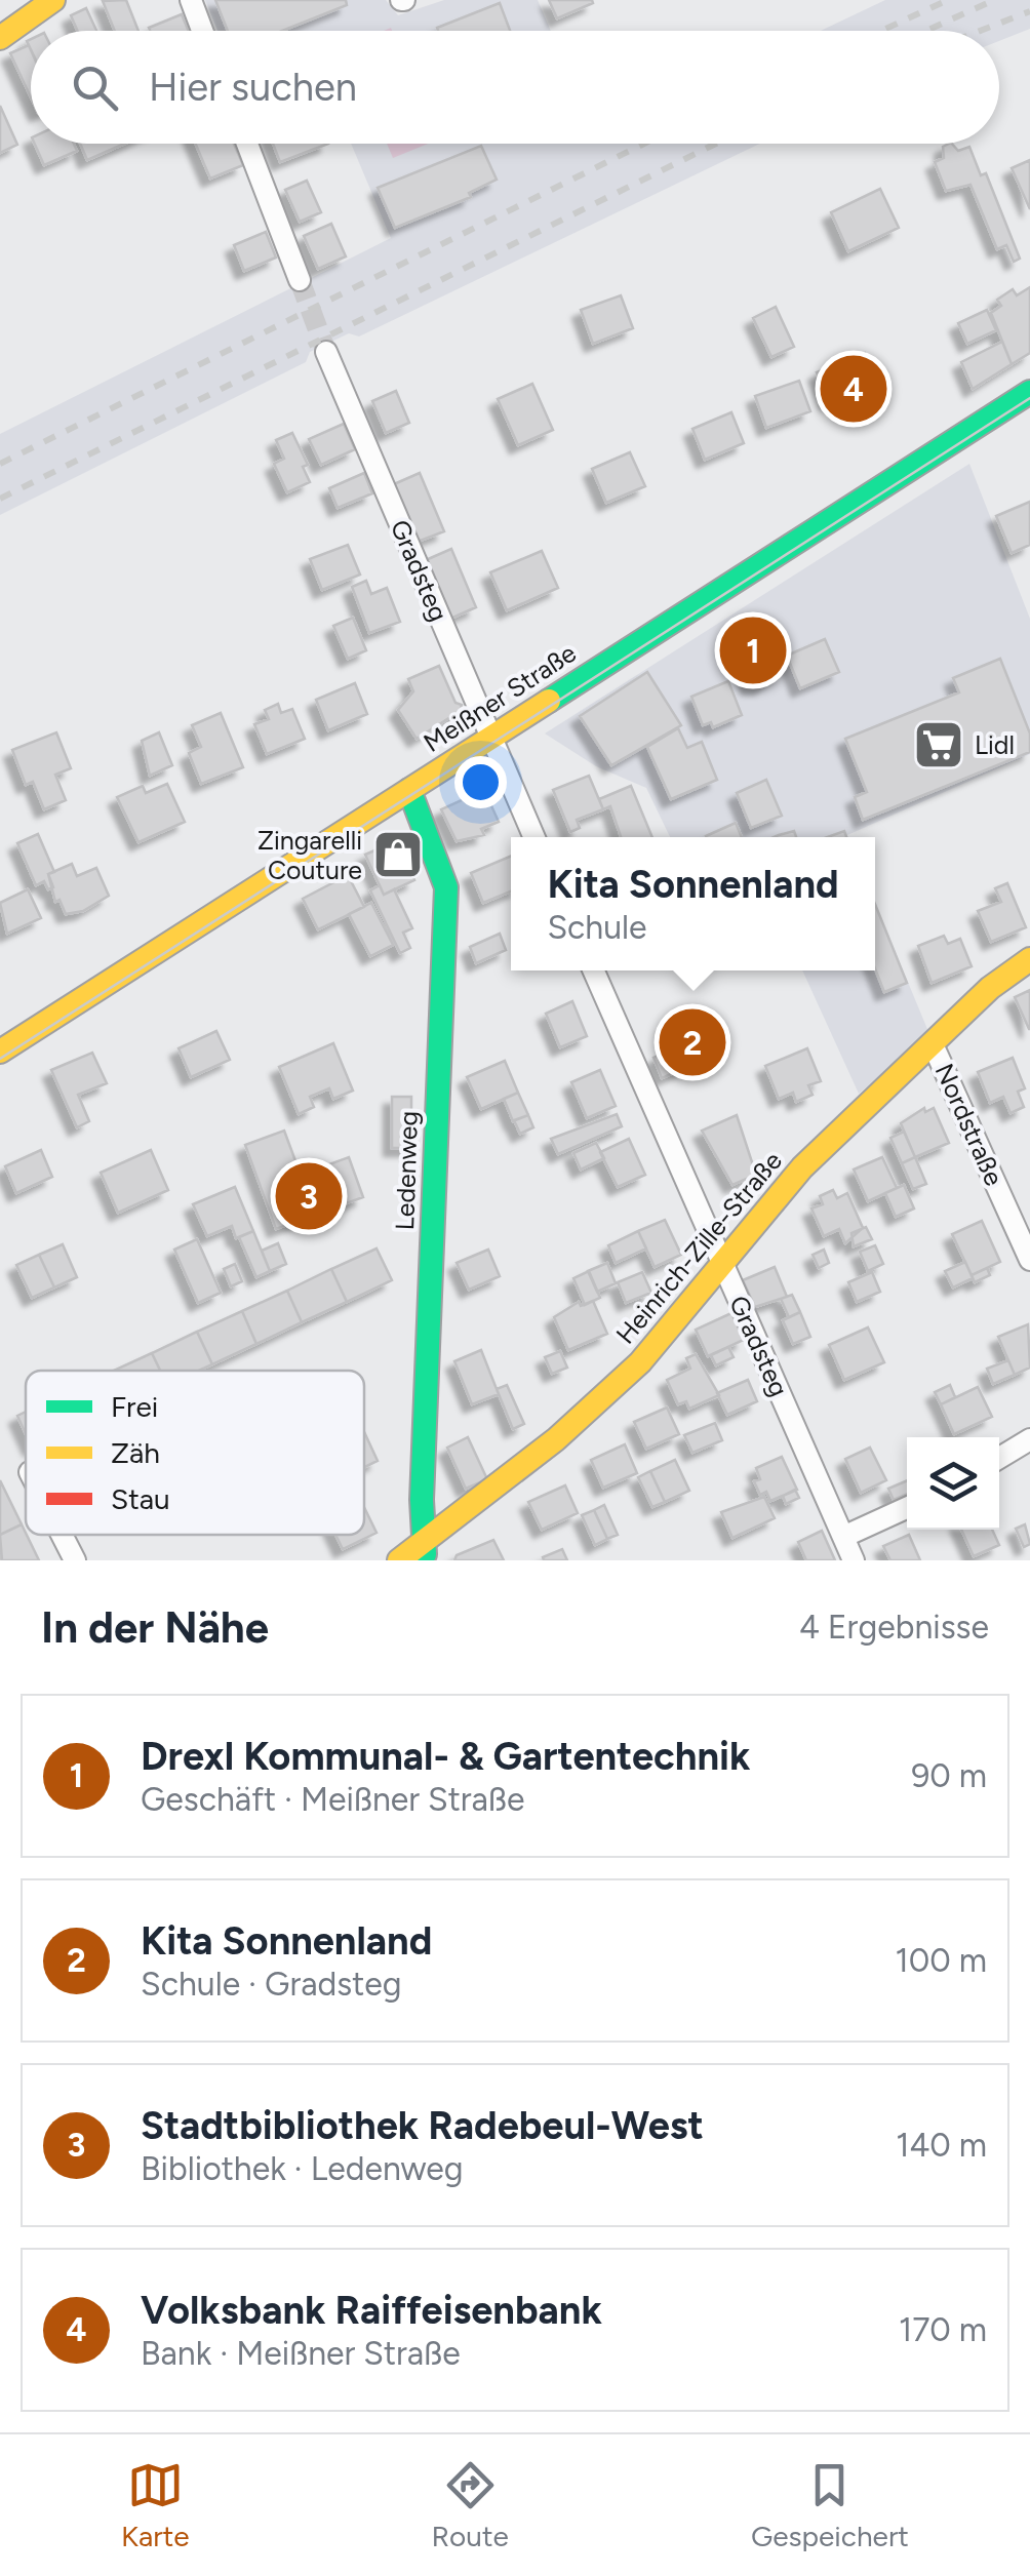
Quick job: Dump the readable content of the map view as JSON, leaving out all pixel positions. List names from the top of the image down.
{
  "streets": {
    "street": [
      "Gradsteg",
      "Meißner Straße",
      "Nordstraße",
      "Ledenweg",
      "Heinrich-Zille-Straße"
    ]
  },
  "crossings": [
    ["Gradsteg", "Meißner Straße"],
    ["Gradsteg", "Heinrich-Zille-Straße"],
    ["Meißner Straße", "Ledenweg"],
    ["Nordstraße", "Heinrich-Zille-Straße"],
    ["Ledenweg", "Heinrich-Zille-Straße"]
  ],
  "places": {
    "supermarket": ["Lidl"],
    "shop": ["Zingarelli Couture"]
  },
  "legend": ["Frei", "Zäh", "Stau"],
  "page": {
    "search": "Hier suchen",
    "pins": [
      "4",
      "1",
      "2",
      "3"
    ],
    "popup": ["Kita Sonnenland", "Schule"],
    "heading": ["In der Nähe", "4 Ergebnisse"],
    "list": [
      {
        "mark": "1",
        "name": "Drexl Kommunal- & Gartentechnik",
        "note": "Geschäft · Meißner Straße",
        "value": "90 m"
      },
      {
        "mark": "2",
        "name": "Kita Sonnenland",
        "note": "Schule · Gradsteg",
        "value": "100 m"
      },
      {
        "mark": "3",
        "name": "Stadtbibliothek Radebeul-West",
        "note": "Bibliothek · Ledenweg",
        "value": "140 m"
      },
      {
        "mark": "4",
        "name": "Volksbank Raiffeisenbank",
        "note": "Bank · Meißner Straße",
        "value": "170 m"
      }
    ],
    "nav": ["Karte", "Route", "Gespeichert"]
  }
}
